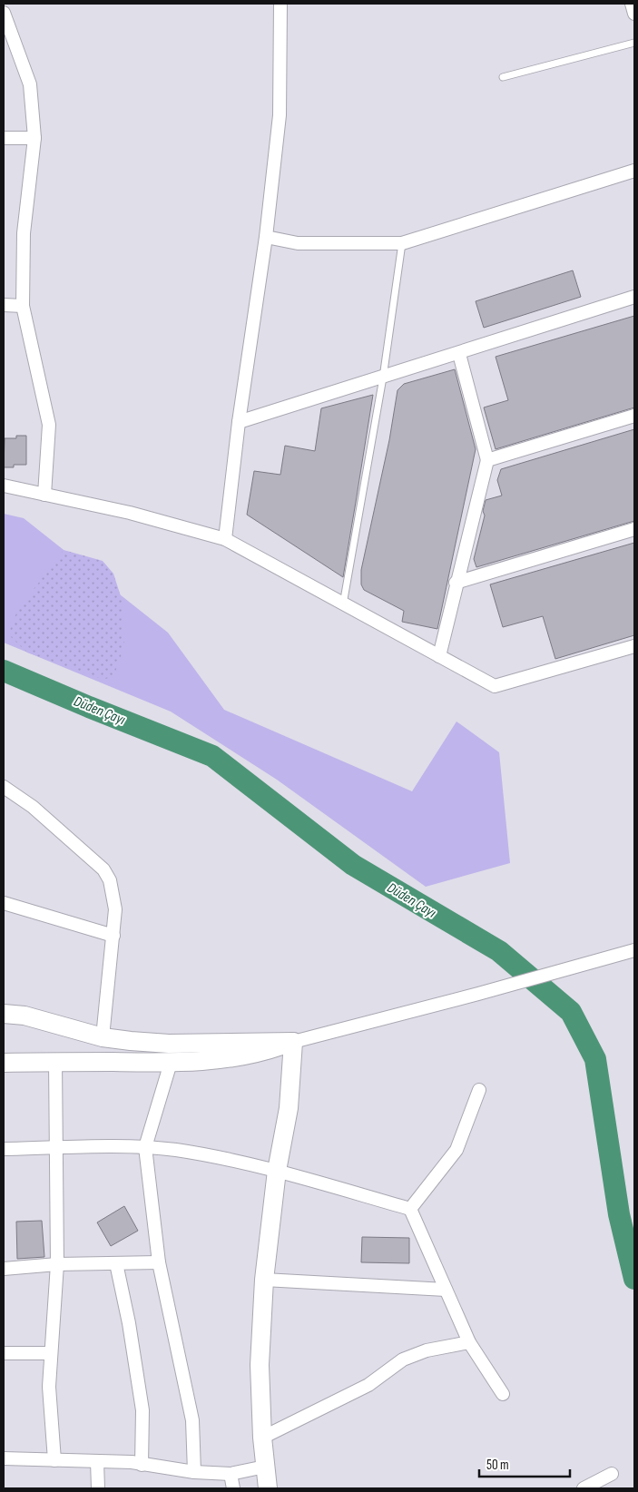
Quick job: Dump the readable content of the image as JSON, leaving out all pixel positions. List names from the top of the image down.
{
  "water": ["Düden Çayı"],
  "scale_bar": "50 m"
}
